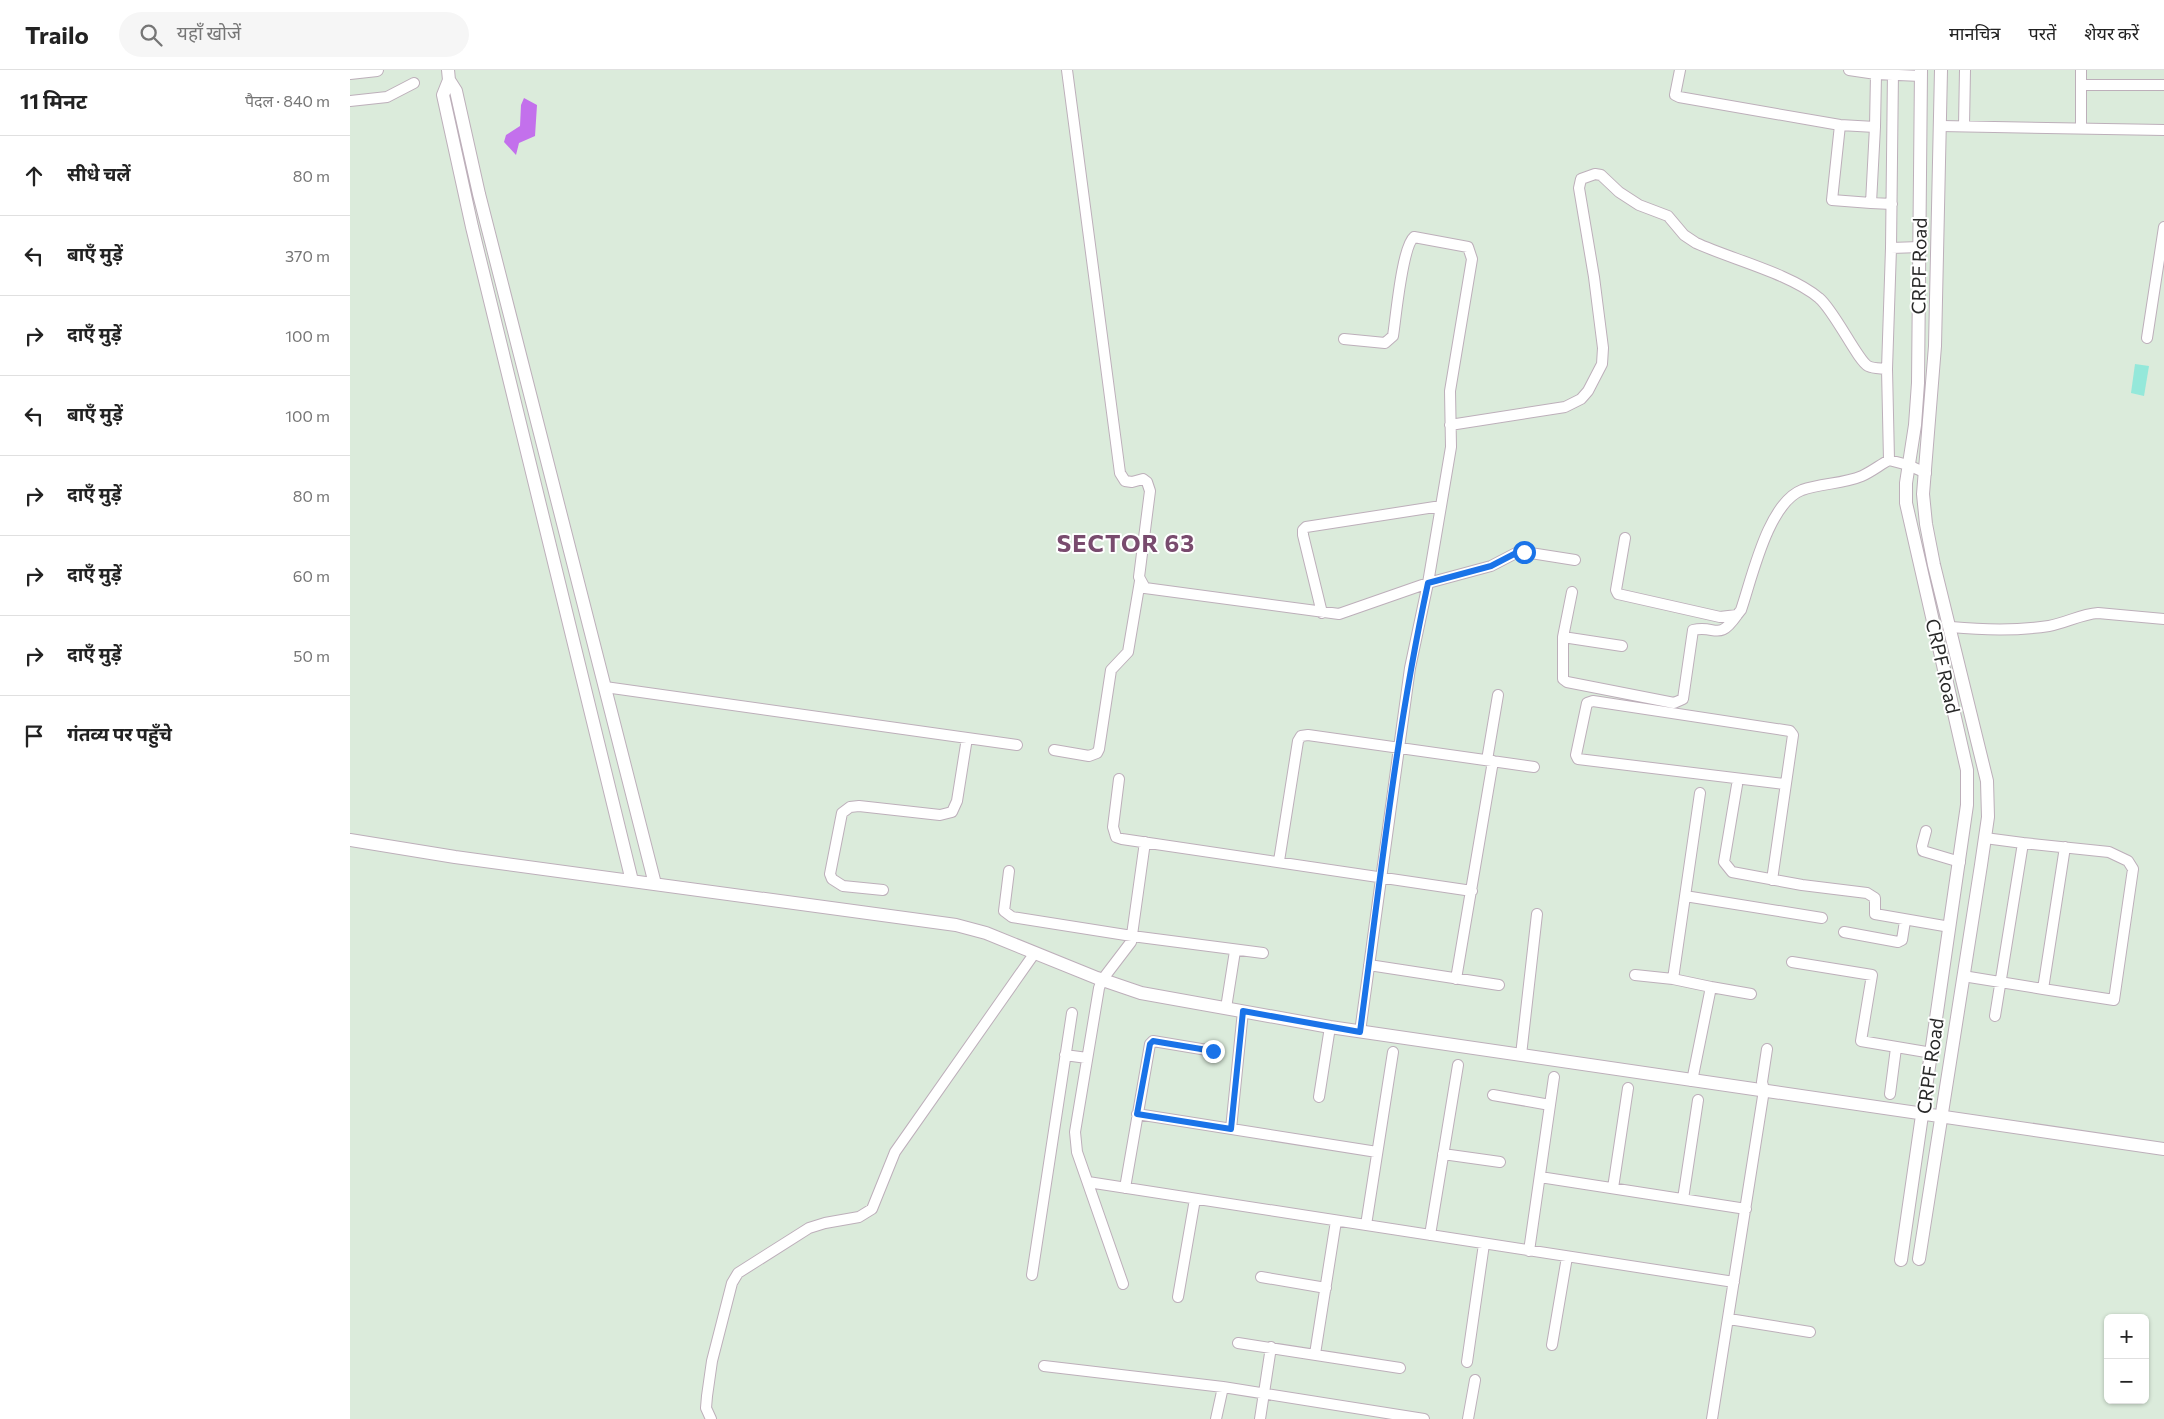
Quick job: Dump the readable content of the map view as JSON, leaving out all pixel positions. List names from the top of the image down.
{
  "streets": {
    "street": ["CRPF Road"]
  },
  "districts": ["SECTOR 63"],
  "page": {
    "header": "Trailo",
    "search": "यहाँ खोजें",
    "nav": ["मानचित्र", "परतें", "शेयर करें"],
    "heading": ["11 मिनट", "पैदल · 840 m"],
    "list": [
      ["सीधे चलें", "80 m"],
      ["बाएँ मुड़ें", "370 m"],
      ["दाएँ मुड़ें", "100 m"],
      ["बाएँ मुड़ें", "100 m"],
      ["दाएँ मुड़ें", "80 m"],
      ["दाएँ मुड़ें", "60 m"],
      ["दाएँ मुड़ें", "50 m"],
      "गंतव्य पर पहुँचे"
    ],
    "map_buttons": ["+", "−"]
  }
}
